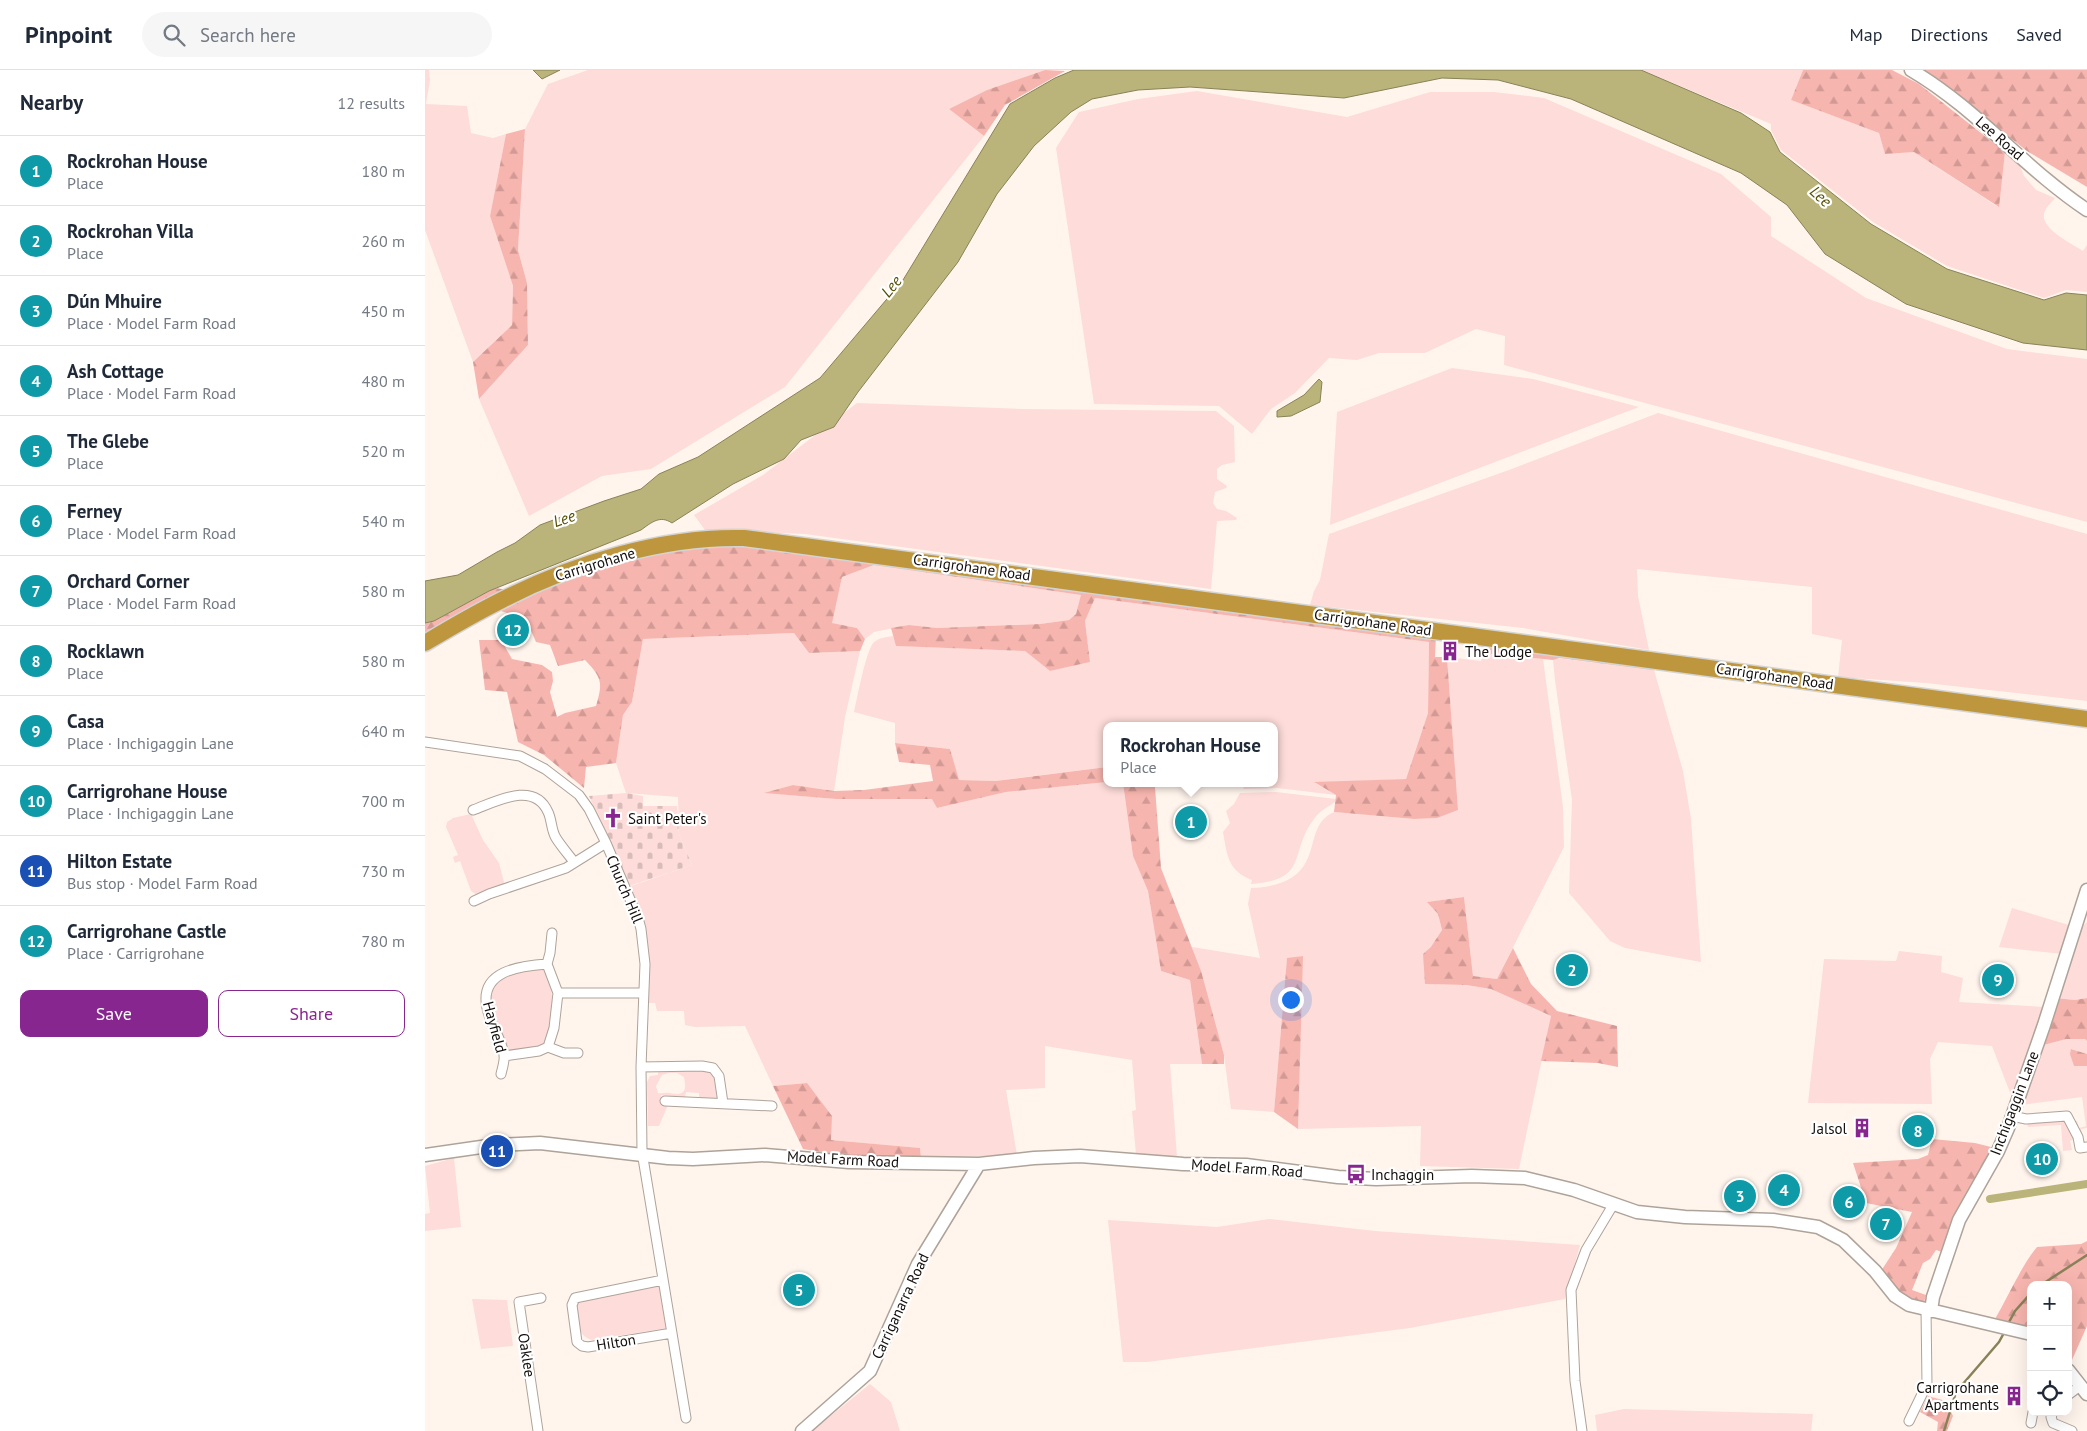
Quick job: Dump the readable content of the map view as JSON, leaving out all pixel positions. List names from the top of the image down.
{
  "streets": {
    "highway": ["Carrigrohane", "Carrigrohane Road"],
    "main road": [
      "Lee Road",
      "Inchigaggin Lane",
      "Model Farm Road",
      "Carriganarra Road"
    ],
    "street": [
      "Church Hill",
      "Hayfield",
      "Hilton",
      "Oaklee"
    ]
  },
  "crossings": [
    ["Carrigrohane", "Carrigrohane Road"],
    ["Church Hill", "Model Farm Road"],
    ["Inchigaggin Lane", "Model Farm Road"],
    ["Model Farm Road", "Carriganarra Road"]
  ],
  "water": ["Lee"],
  "places": {
    "building": ["The Lodge", "Jalsol", "Carrigrohane Apartments"],
    "church": ["Saint Peter's"],
    "bus stop": ["Inchaggin"]
  },
  "page": {
    "header": "Pinpoint",
    "search": "Search here",
    "nav": ["Map", "Directions", "Saved"],
    "heading": ["Nearby", "12 results"],
    "list": [
      {
        "mark": "1",
        "name": "Rockrohan House",
        "note": "Place",
        "value": "180 m"
      },
      {
        "mark": "2",
        "name": "Rockrohan Villa",
        "note": "Place",
        "value": "260 m"
      },
      {
        "mark": "3",
        "name": "Dún Mhuire",
        "note": "Place · Model Farm Road",
        "value": "450 m"
      },
      {
        "mark": "4",
        "name": "Ash Cottage",
        "note": "Place · Model Farm Road",
        "value": "480 m"
      },
      {
        "mark": "5",
        "name": "The Glebe",
        "note": "Place",
        "value": "520 m"
      },
      {
        "mark": "6",
        "name": "Ferney",
        "note": "Place · Model Farm Road",
        "value": "540 m"
      },
      {
        "mark": "7",
        "name": "Orchard Corner",
        "note": "Place · Model Farm Road",
        "value": "580 m"
      },
      {
        "mark": "8",
        "name": "Rocklawn",
        "note": "Place",
        "value": "580 m"
      },
      {
        "mark": "9",
        "name": "Casa",
        "note": "Place · Inchigaggin Lane",
        "value": "640 m"
      },
      {
        "mark": "10",
        "name": "Carrigrohane House",
        "note": "Place · Inchigaggin Lane",
        "value": "700 m"
      },
      {
        "mark": "11",
        "name": "Hilton Estate",
        "note": "Bus stop · Model Farm Road",
        "value": "730 m"
      },
      {
        "mark": "12",
        "name": "Carrigrohane Castle",
        "note": "Place · Carrigrohane",
        "value": "780 m"
      }
    ],
    "pins": [
      "12",
      "1",
      "2",
      "9",
      "8",
      "11",
      "10",
      "4",
      "3",
      "6",
      "7",
      "5"
    ],
    "popup": ["Rockrohan House", "Place"],
    "buttons": ["Save", "Share"],
    "map_buttons": ["+", "−"]
  }
}
